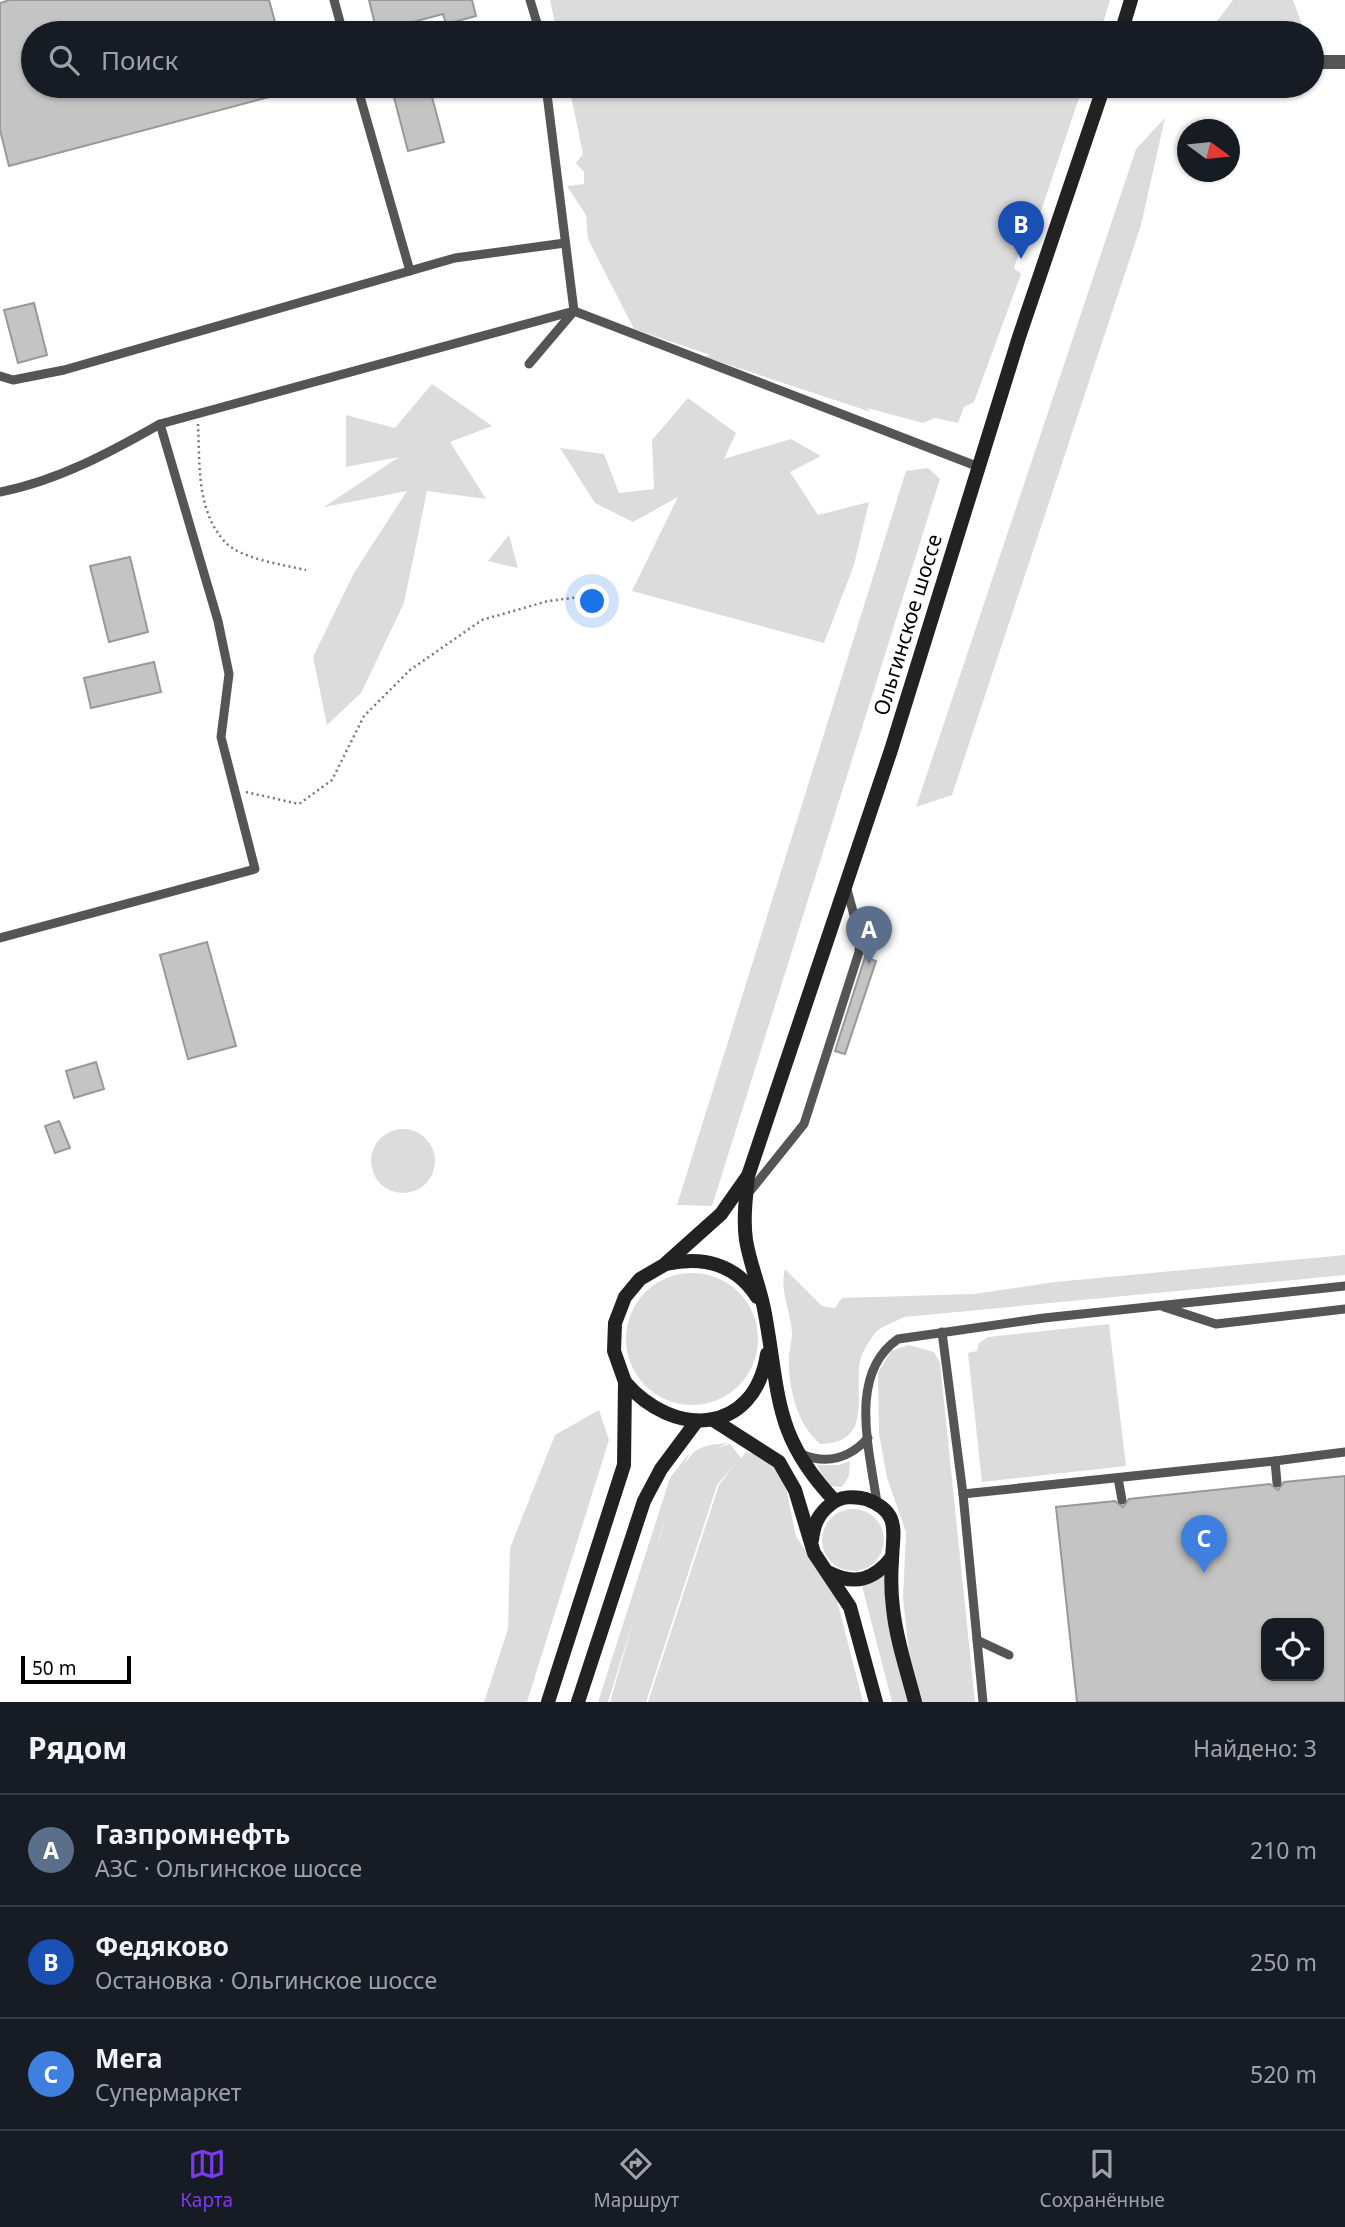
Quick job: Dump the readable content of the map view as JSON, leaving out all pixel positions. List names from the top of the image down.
{
  "streets": {
    "main road": ["Ольгинское шоссе"]
  },
  "scale_bar": "50 m",
  "north": "right",
  "page": {
    "search": "Поиск",
    "pins": ["B", "A", "C"],
    "scale": "50 m",
    "heading": ["Рядом", "Найдено: 3"],
    "list": [
      {
        "mark": "A",
        "name": "Газпромнефть",
        "note": "АЗС · Ольгинское шоссе",
        "value": "210 m"
      },
      {
        "mark": "B",
        "name": "Федяково",
        "note": "Остановка · Ольгинское шоссе",
        "value": "250 m"
      },
      {
        "mark": "C",
        "name": "Мега",
        "note": "Супермаркет",
        "value": "520 m"
      }
    ],
    "nav": ["Карта", "Маршрут", "Сохранённые"]
  }
}
